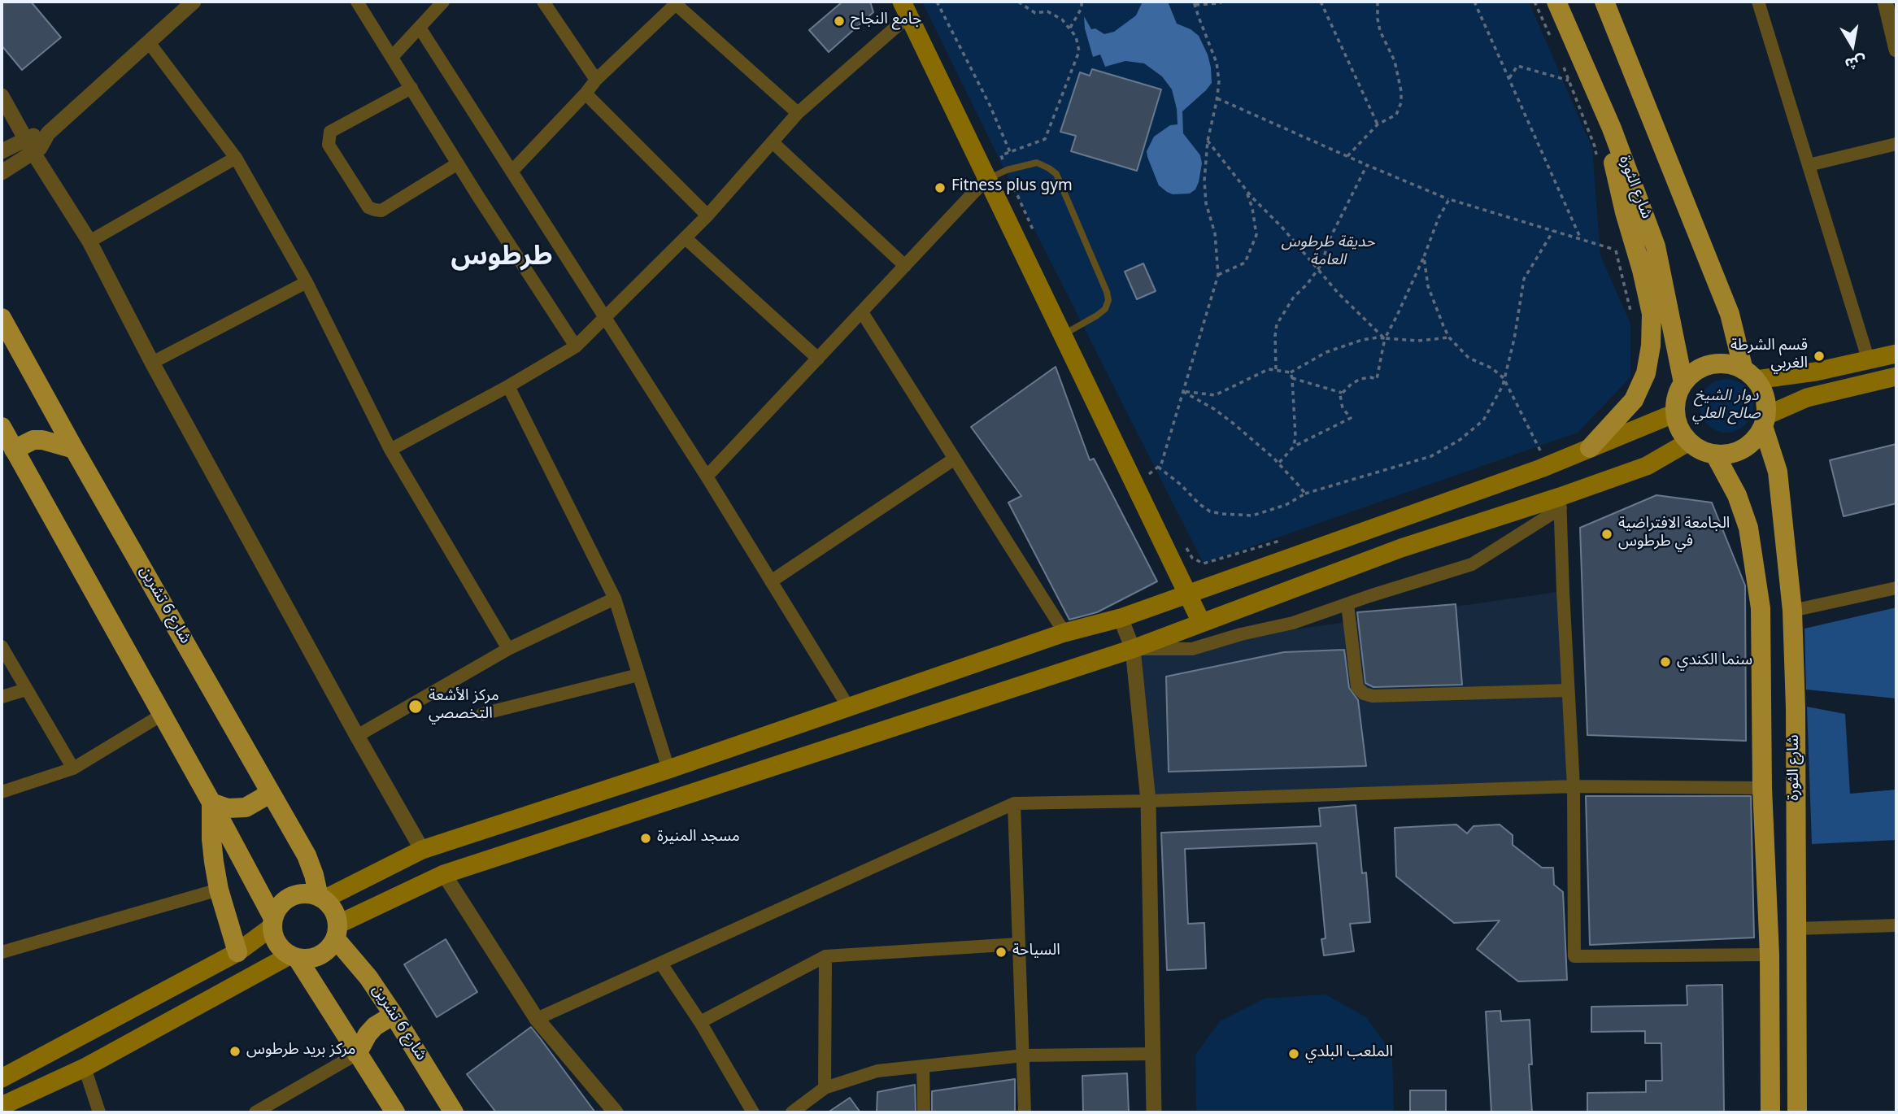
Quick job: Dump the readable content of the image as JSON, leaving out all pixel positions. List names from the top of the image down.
{
  "streets": {
    "main road": ["شارع الثورة", "شارع 6 تشرين"]
  },
  "districts": ["طرطوس"],
  "parks": ["حديقة طرطوس العامة", "دوار الشيخ صالح العلي"],
  "places": [
    "جامع النجاح",
    "Fitness plus gym",
    "قسم الشرطة الغربي",
    "الجامعة الافتراضية في طرطوس",
    "سنما الكندي",
    "مركز الأشعة التخصصي",
    "مسجد المنيرة",
    "السياحة",
    "مركز بريد طرطوس",
    "الملعب البلدي"
  ],
  "north": "bottom"
}
